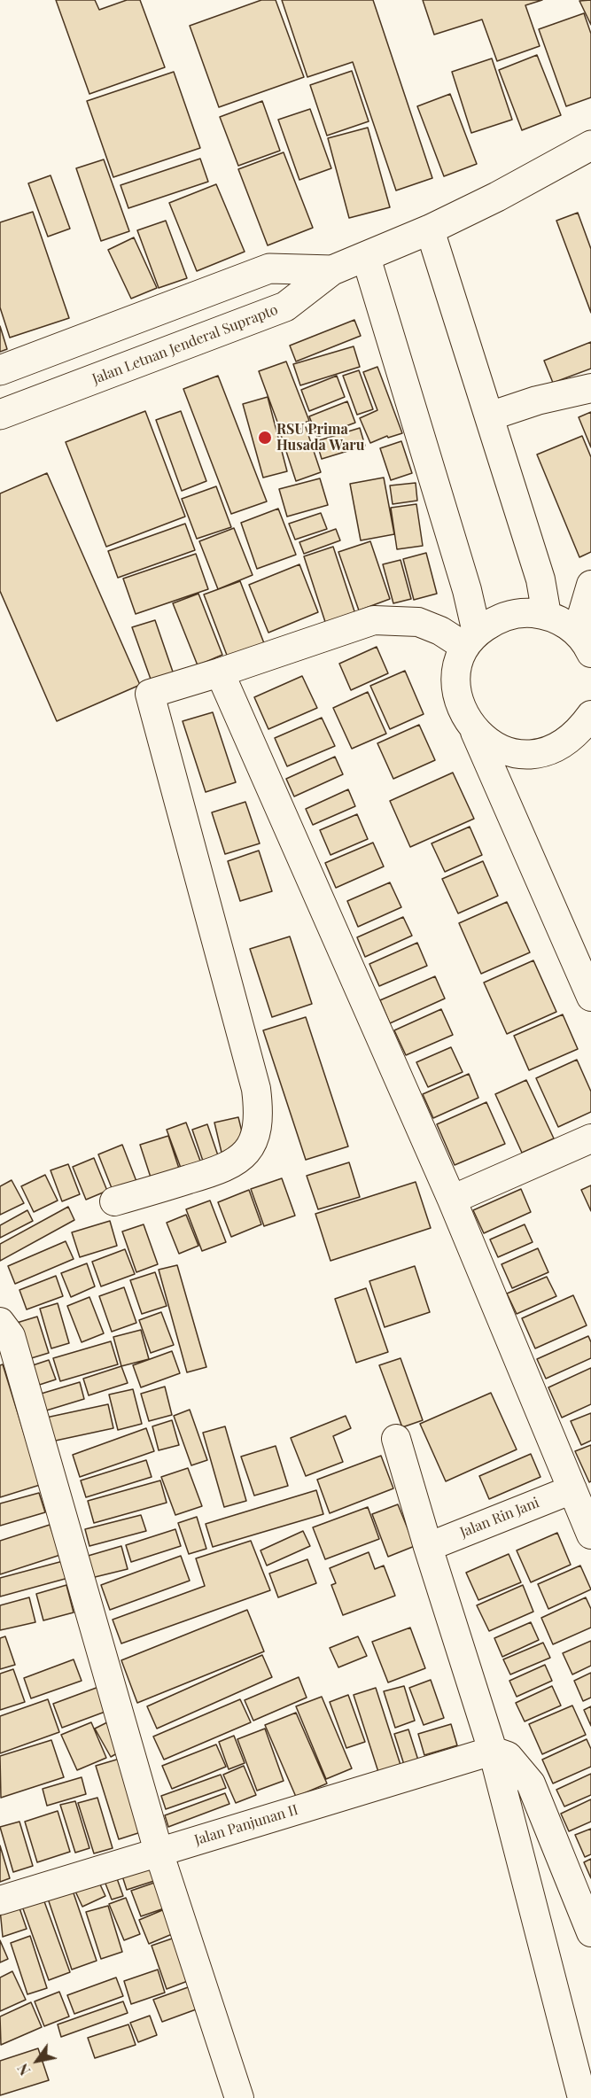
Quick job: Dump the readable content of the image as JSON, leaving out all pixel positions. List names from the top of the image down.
{
  "streets": {
    "main road": ["Jalan Letnan Jenderal Suprapto"],
    "street": ["Jalan Rin Jani", "Jalan Panjunan II"]
  },
  "places": ["RSU Prima Husada Waru"],
  "north": "bottom left"
}
